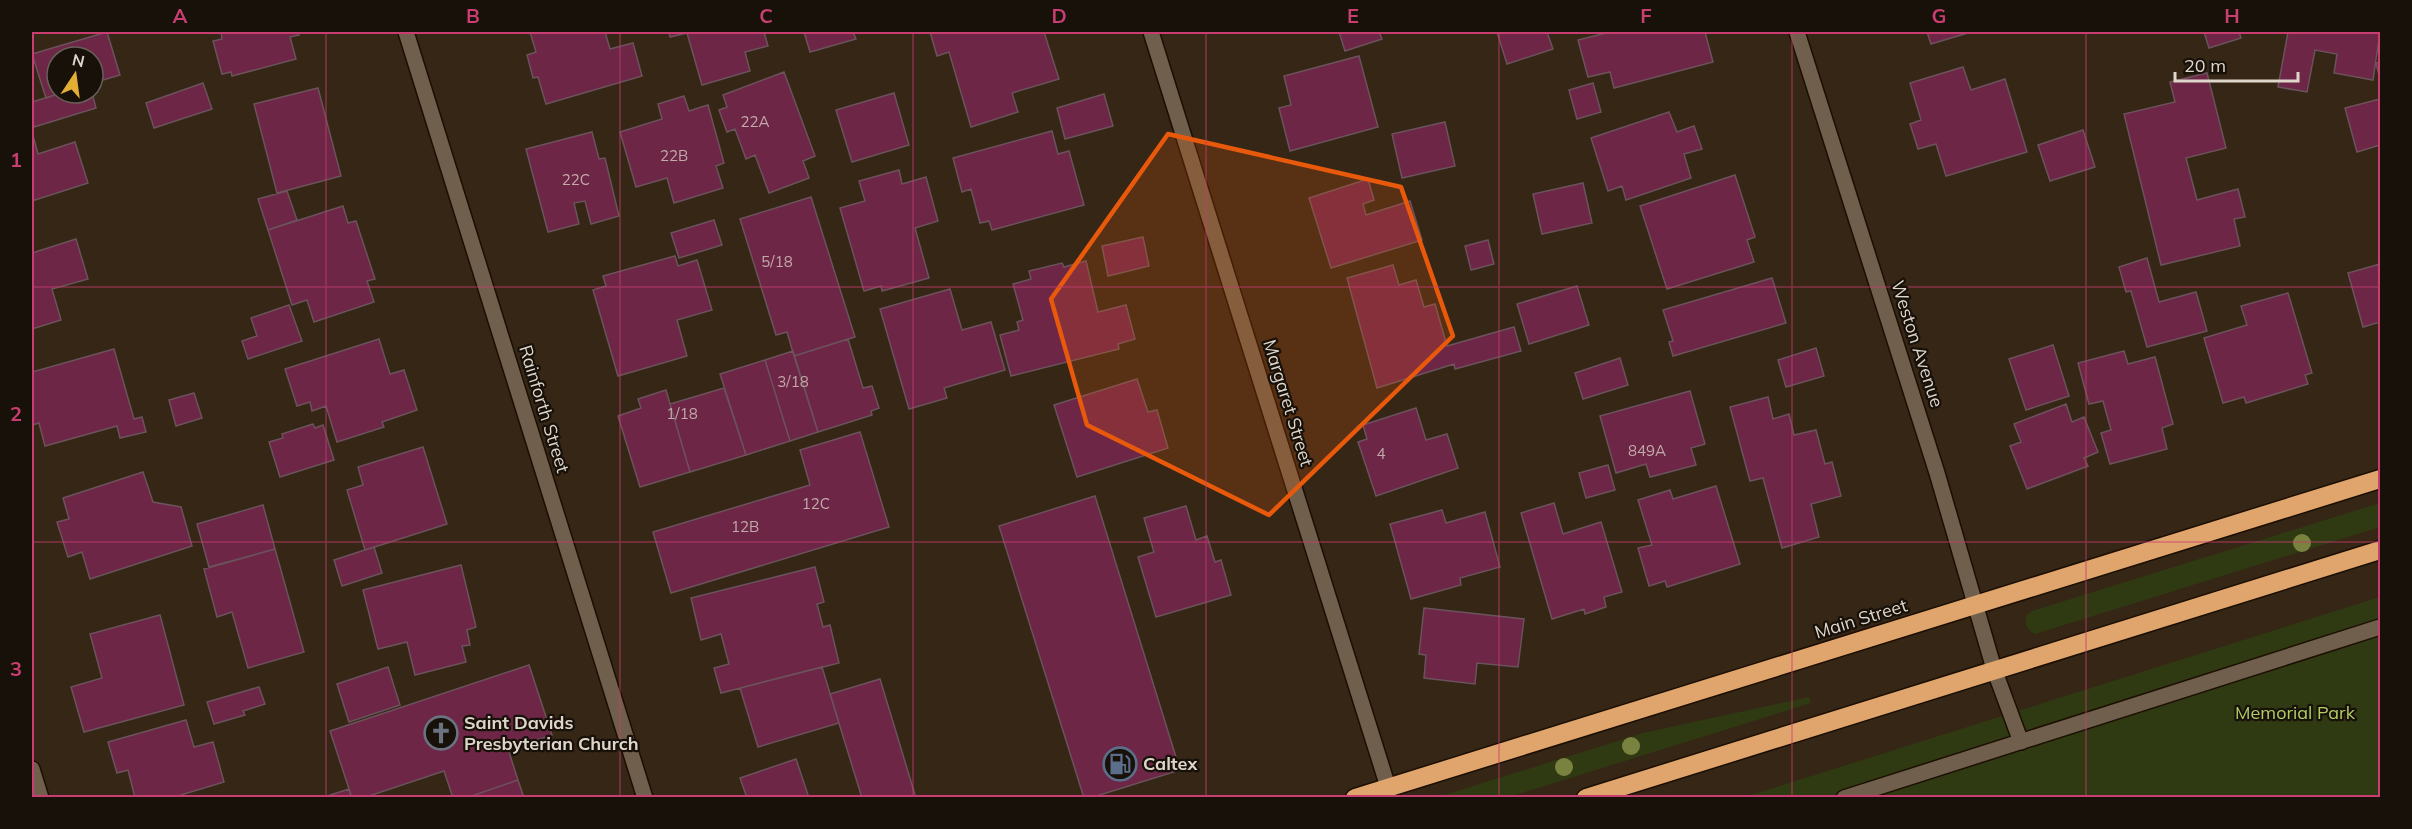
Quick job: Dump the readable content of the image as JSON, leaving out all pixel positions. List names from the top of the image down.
{
  "streets": {
    "highway": ["Main Street"],
    "street": ["Weston Avenue", "Margaret Street", "Rainforth Street"]
  },
  "crossings": [
    ["Weston Avenue", "Main Street"],
    ["Margaret Street", "Main Street"]
  ],
  "parks": ["Memorial Park"],
  "places": {
    "church": ["Saint Davids Presbyterian Church"],
    "fuel station": ["Caltex"]
  },
  "house_numbers": [
    "22A",
    "22B",
    "22C",
    "5/18",
    "3/18",
    "1/18",
    "849A",
    "4",
    "12C",
    "12B"
  ],
  "scale_bar": "20 m",
  "north": "top",
  "grid": {
    "columns": [
      "A",
      "B",
      "C",
      "D",
      "E",
      "F",
      "G",
      "H"
    ],
    "rows": ["1", "2", "3"]
  }
}
